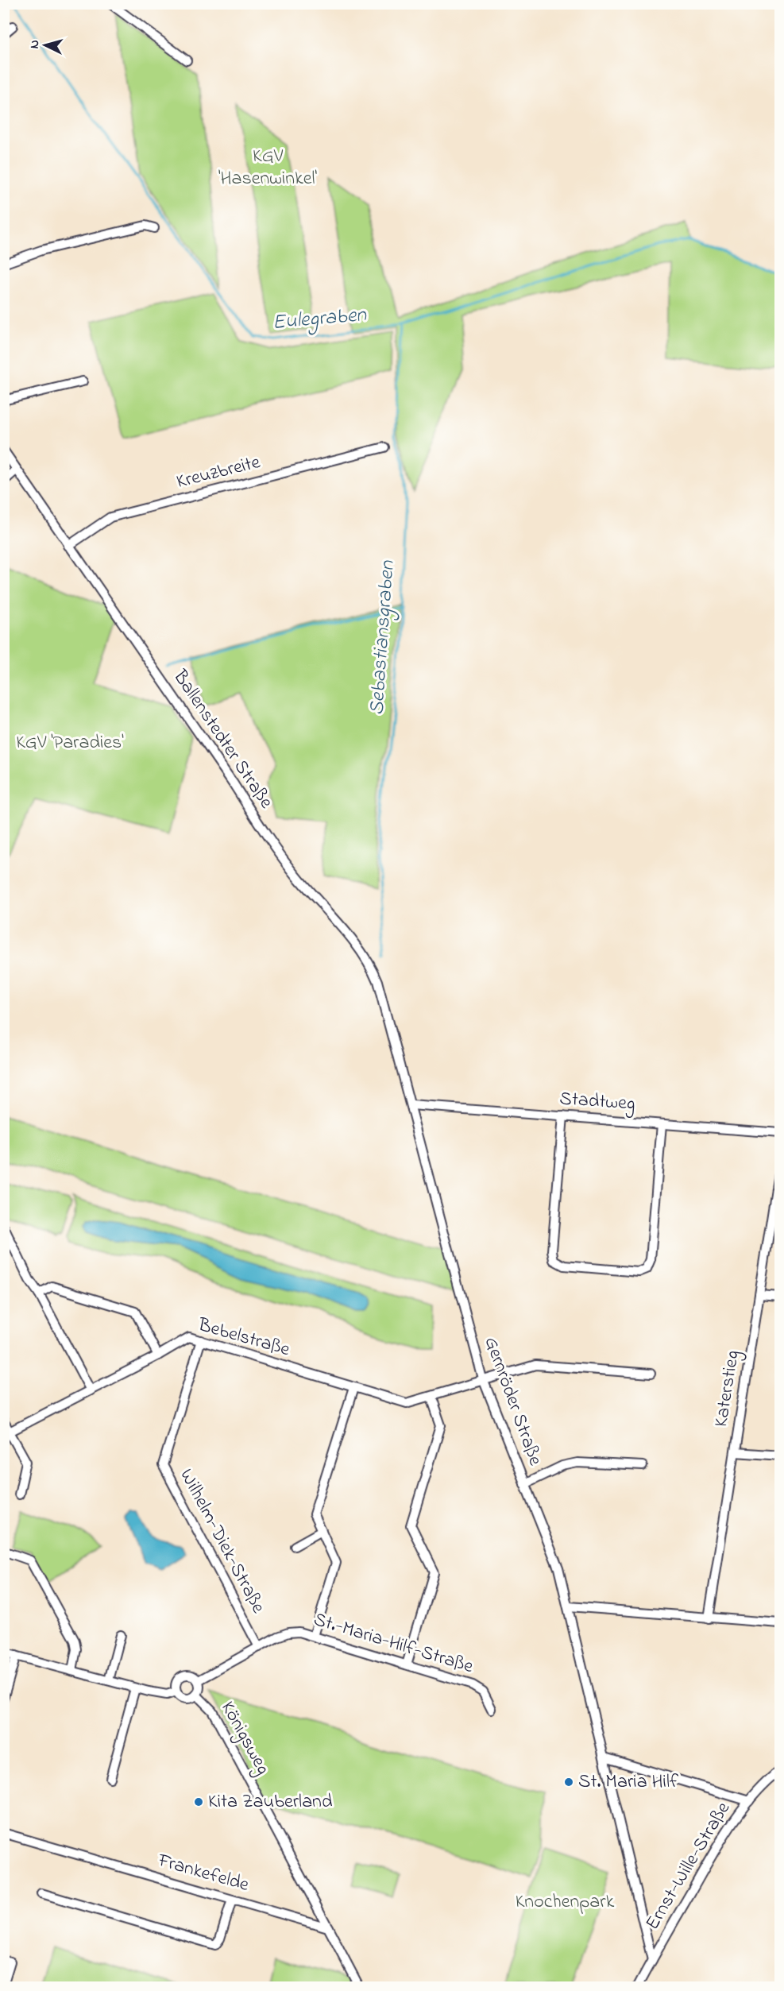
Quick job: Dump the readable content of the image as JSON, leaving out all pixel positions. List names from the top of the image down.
{
  "streets": {
    "street": [
      "Kreuzbreite",
      "Ballenstedter Straße",
      "Stadtweg",
      "Bebelstraße",
      "Katerstieg",
      "Gernröder Straße",
      "Wilhelm-Diek-Straße",
      "St.-Maria-Hilf-Straße",
      "Königsweg",
      "Ernst-Wille-Straße",
      "Frankefelde"
    ]
  },
  "crossings": [
    ["Kreuzbreite", "Ballenstedter Straße"],
    ["Ballenstedter Straße", "Gernröder Straße"],
    ["Stadtweg", "Gernröder Straße"],
    ["Bebelstraße", "Gernröder Straße"],
    ["Bebelstraße", "Wilhelm-Diek-Straße"],
    ["Gernröder Straße", "Ernst-Wille-Straße"],
    ["Wilhelm-Diek-Straße", "St.-Maria-Hilf-Straße"],
    ["St.-Maria-Hilf-Straße", "Königsweg"],
    ["Königsweg", "Frankefelde"]
  ],
  "water": ["Eulegraben", "Sebastiansgraben"],
  "parks": ["KGV 'Hasenwinkel'", "KGV 'Paradies'", "Knochenpark"],
  "places": ["St. Maria Hilf", "Kita Zauberland"],
  "north": "left"
}
